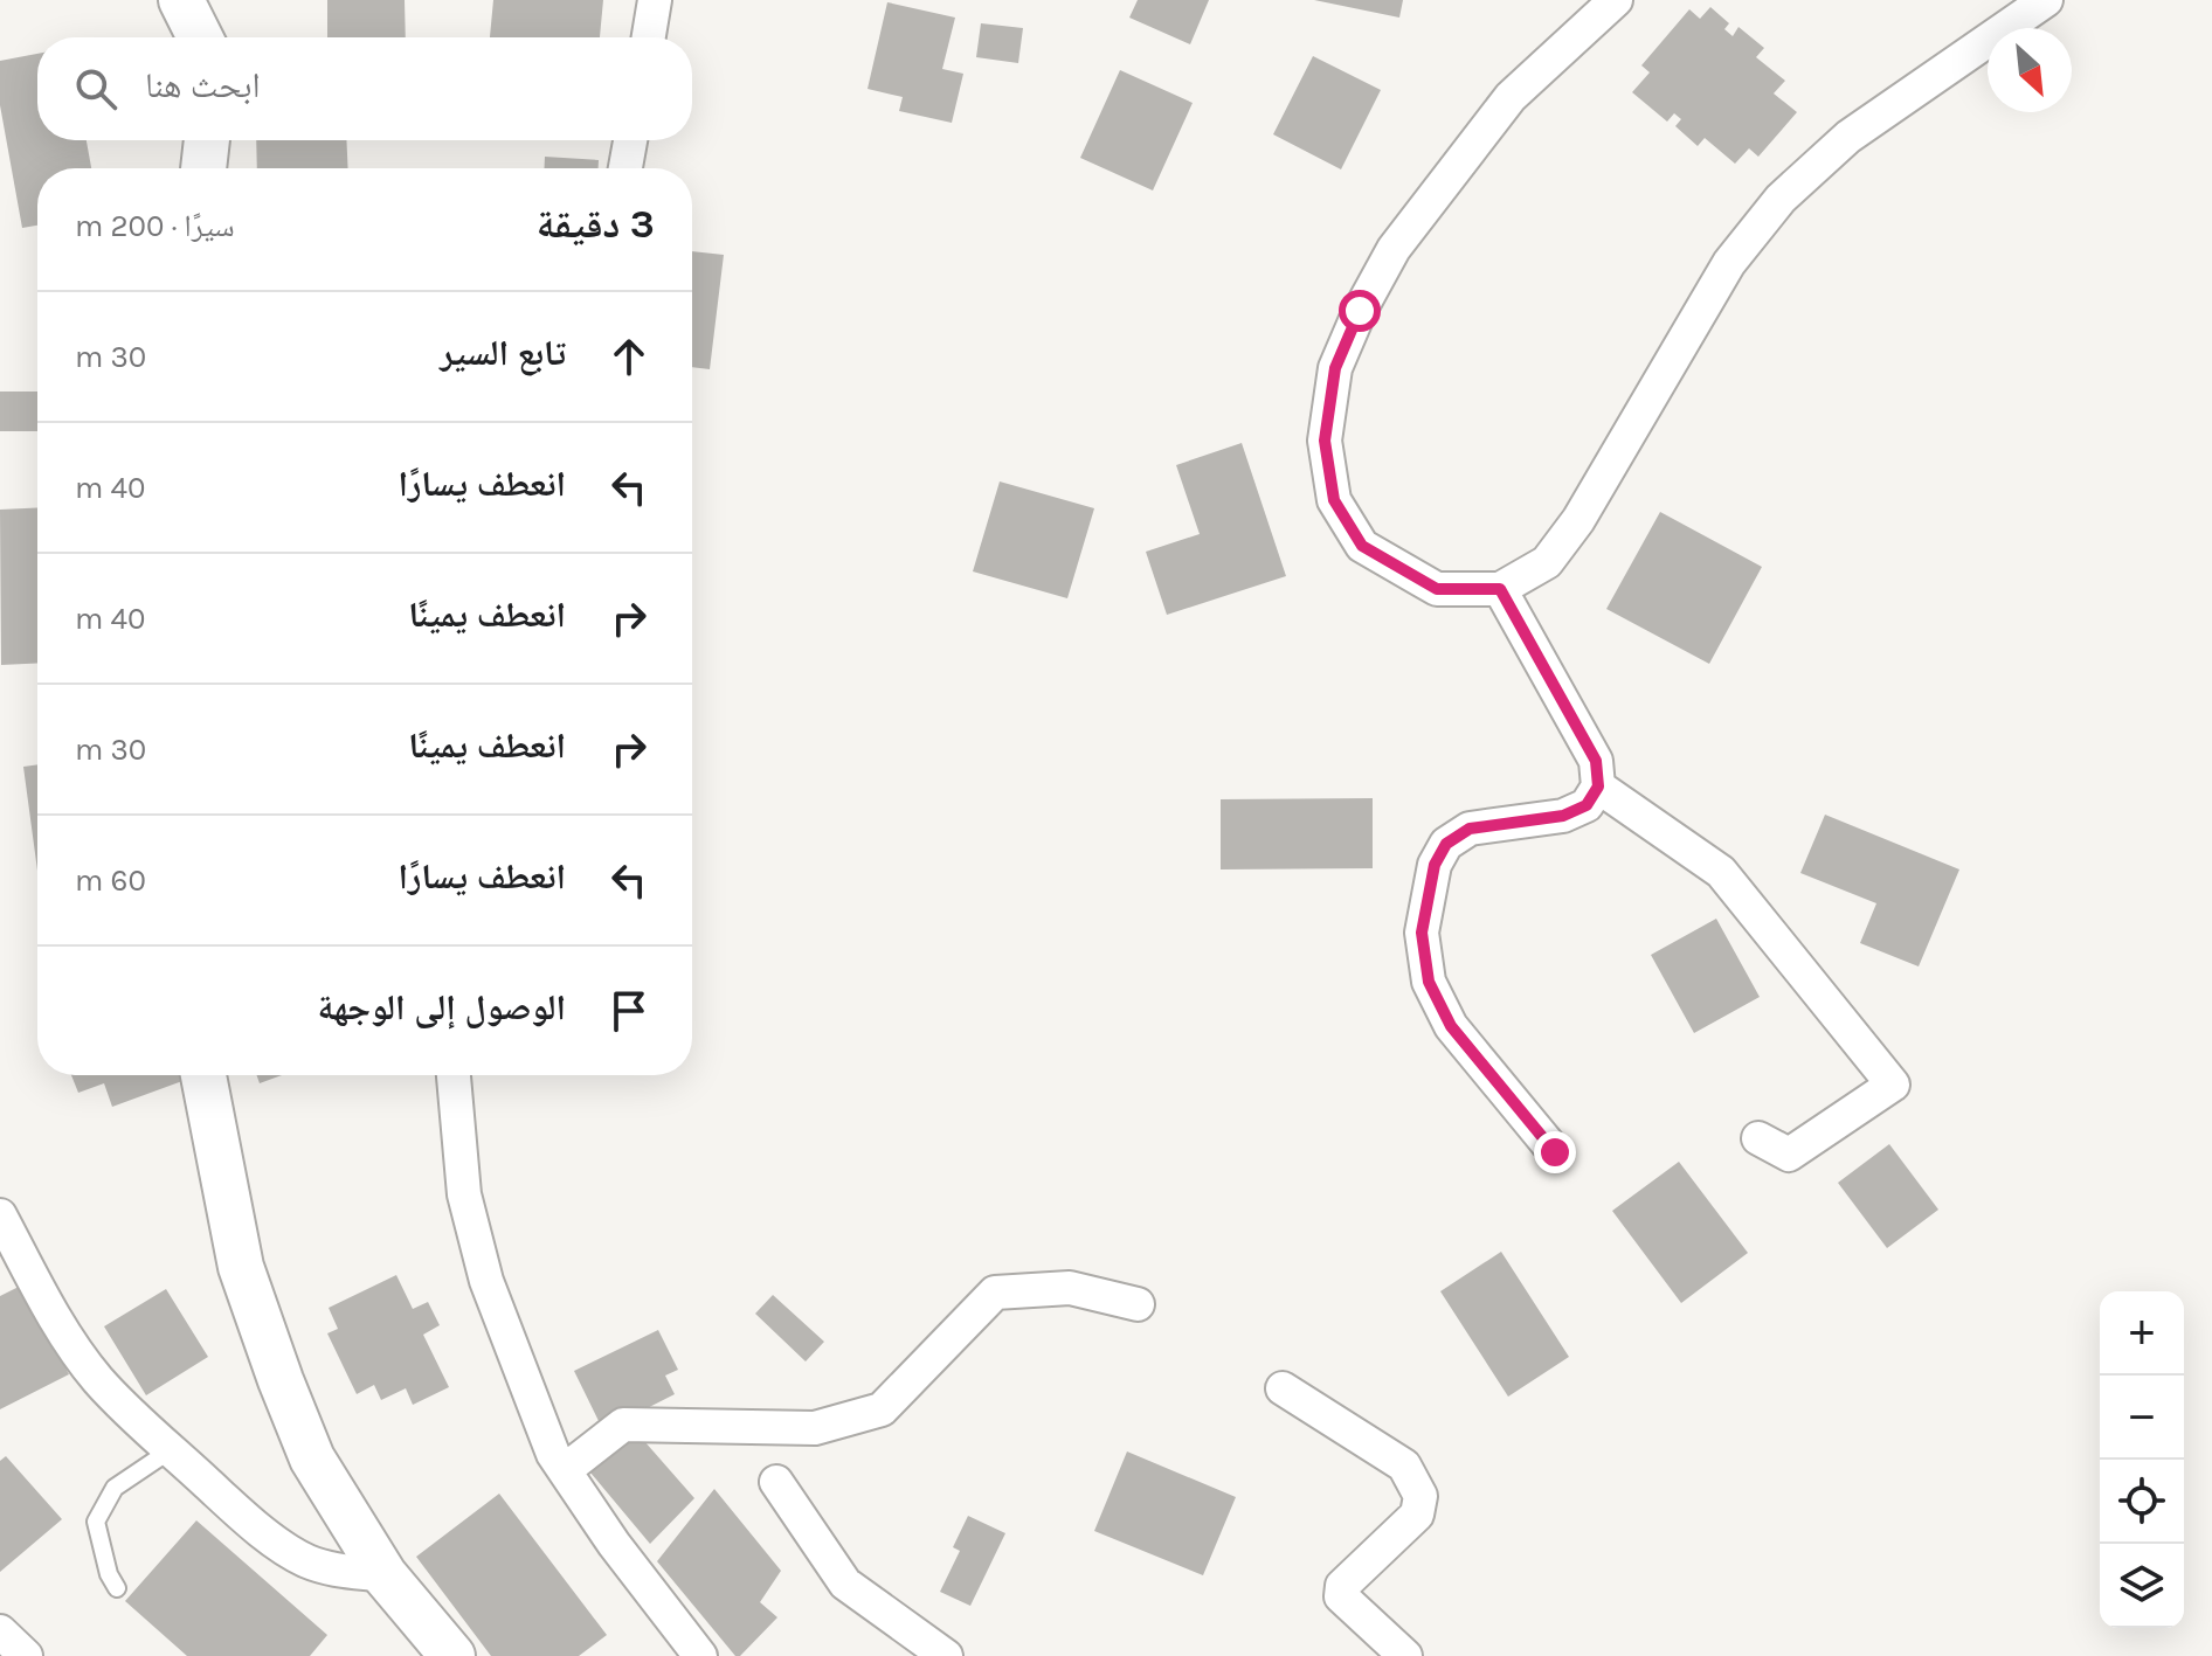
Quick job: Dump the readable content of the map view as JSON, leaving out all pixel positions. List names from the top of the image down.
{
  "north": "bottom right",
  "page": {
    "search": "ابحث هنا",
    "heading": ["3 دقيقة", "سيرًا · 200 m"],
    "list": [
      ["تابع السير", "30 m"],
      ["انعطف يسارًا", "40 m"],
      ["انعطف يمينًا", "40 m"],
      ["انعطف يمينًا", "30 m"],
      ["انعطف يسارًا", "60 m"],
      "الوصول إلى الوجهة"
    ],
    "map_buttons": ["+", "−"]
  }
}
